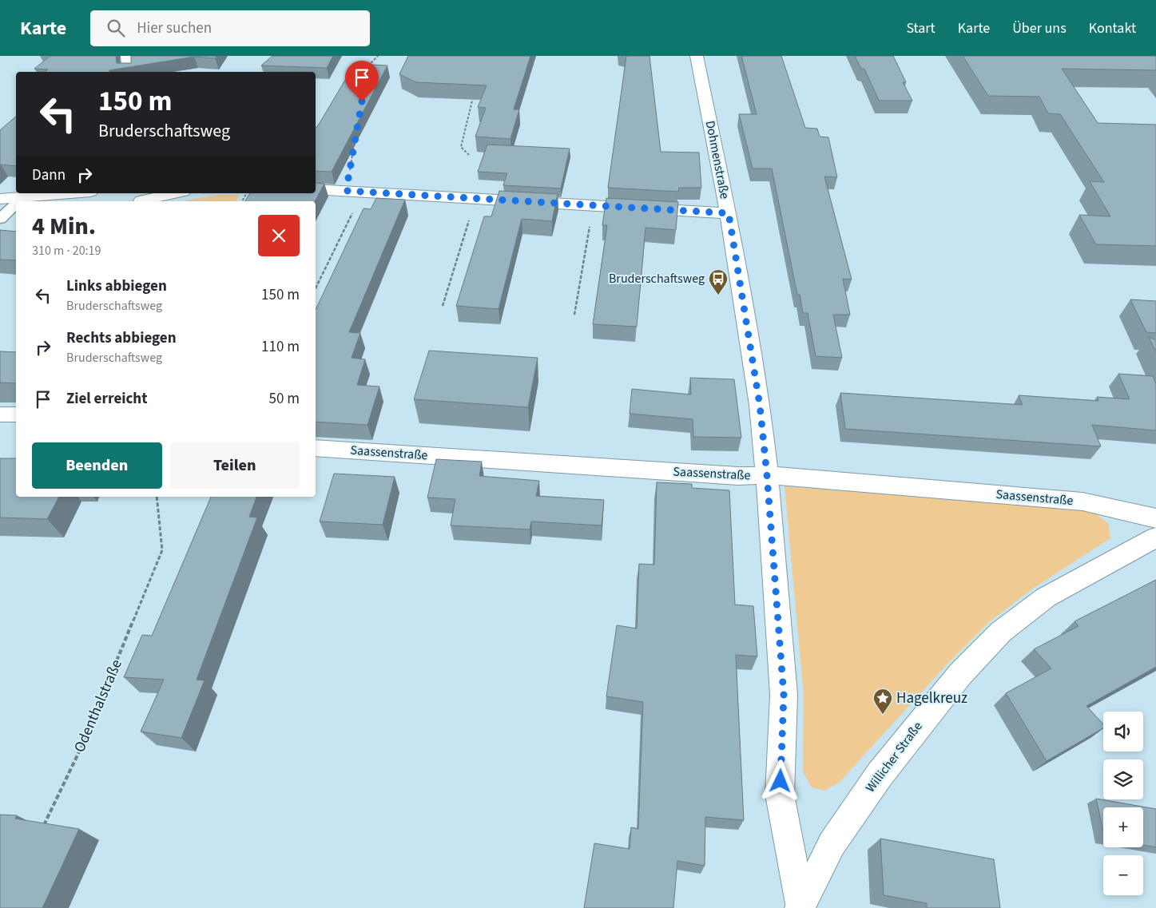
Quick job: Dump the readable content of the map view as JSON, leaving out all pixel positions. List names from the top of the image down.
{
  "streets": {
    "street": ["Dohmenstraße", "Saassenstraße", "Willicher Straße"],
    "path": ["Odenthalstraße"]
  },
  "crossings": [
    ["Dohmenstraße", "Saassenstraße"],
    ["Dohmenstraße", "Willicher Straße"]
  ],
  "places": {
    "bus stop": ["Bruderschaftsweg"],
    "place": ["Hagelkreuz"]
  },
  "page": {
    "header": "Karte",
    "search": "Hier suchen",
    "nav": [
      "Start",
      "Karte",
      "Über uns",
      "Kontakt"
    ],
    "turn": ["150 m", "Bruderschaftsweg"],
    "then": "Dann",
    "heading": ["4 Min.", "310 m · 20:19"],
    "list": [
      {
        "name": "Links abbiegen",
        "note": "Bruderschaftsweg",
        "value": "150 m"
      },
      {
        "name": "Rechts abbiegen",
        "note": "Bruderschaftsweg",
        "value": "110 m"
      },
      {
        "name": "Ziel erreicht",
        "value": "50 m"
      }
    ],
    "buttons": ["Beenden", "Teilen"],
    "map_buttons": ["+", "−"]
  }
}
